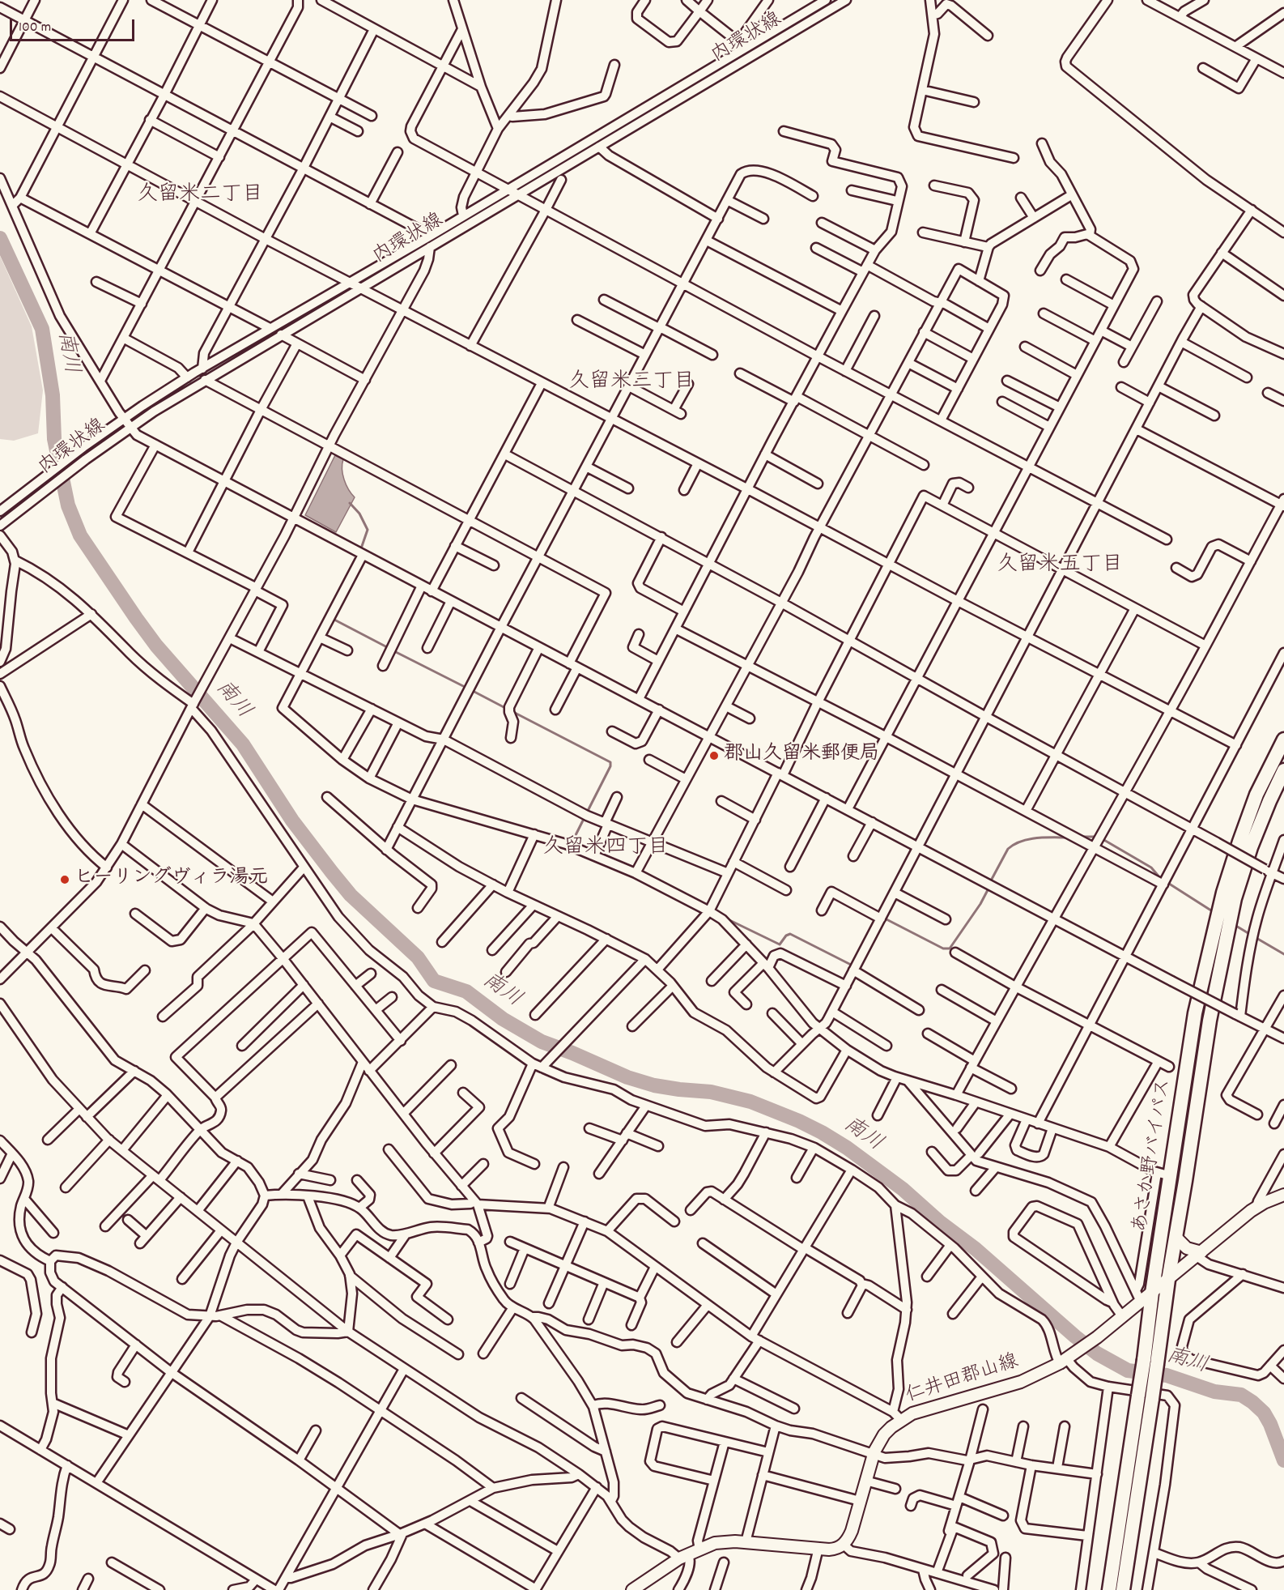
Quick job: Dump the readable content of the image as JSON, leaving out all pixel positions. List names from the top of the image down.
{
  "streets": {
    "highway": ["あさか野バイパス"],
    "main road": ["仁井田郡山線"],
    "street": ["内環状線"]
  },
  "crossings": [
    ["あさか野バイパス", "仁井田郡山線"]
  ],
  "districts": [
    "久留米二丁目",
    "久留米三丁目",
    "久留米五丁目",
    "久留米四丁目"
  ],
  "water": ["南川"],
  "places": ["郡山久留米郵便局", "ヒーリングヴィラ湯元"],
  "scale_bar": "100 m"
}
